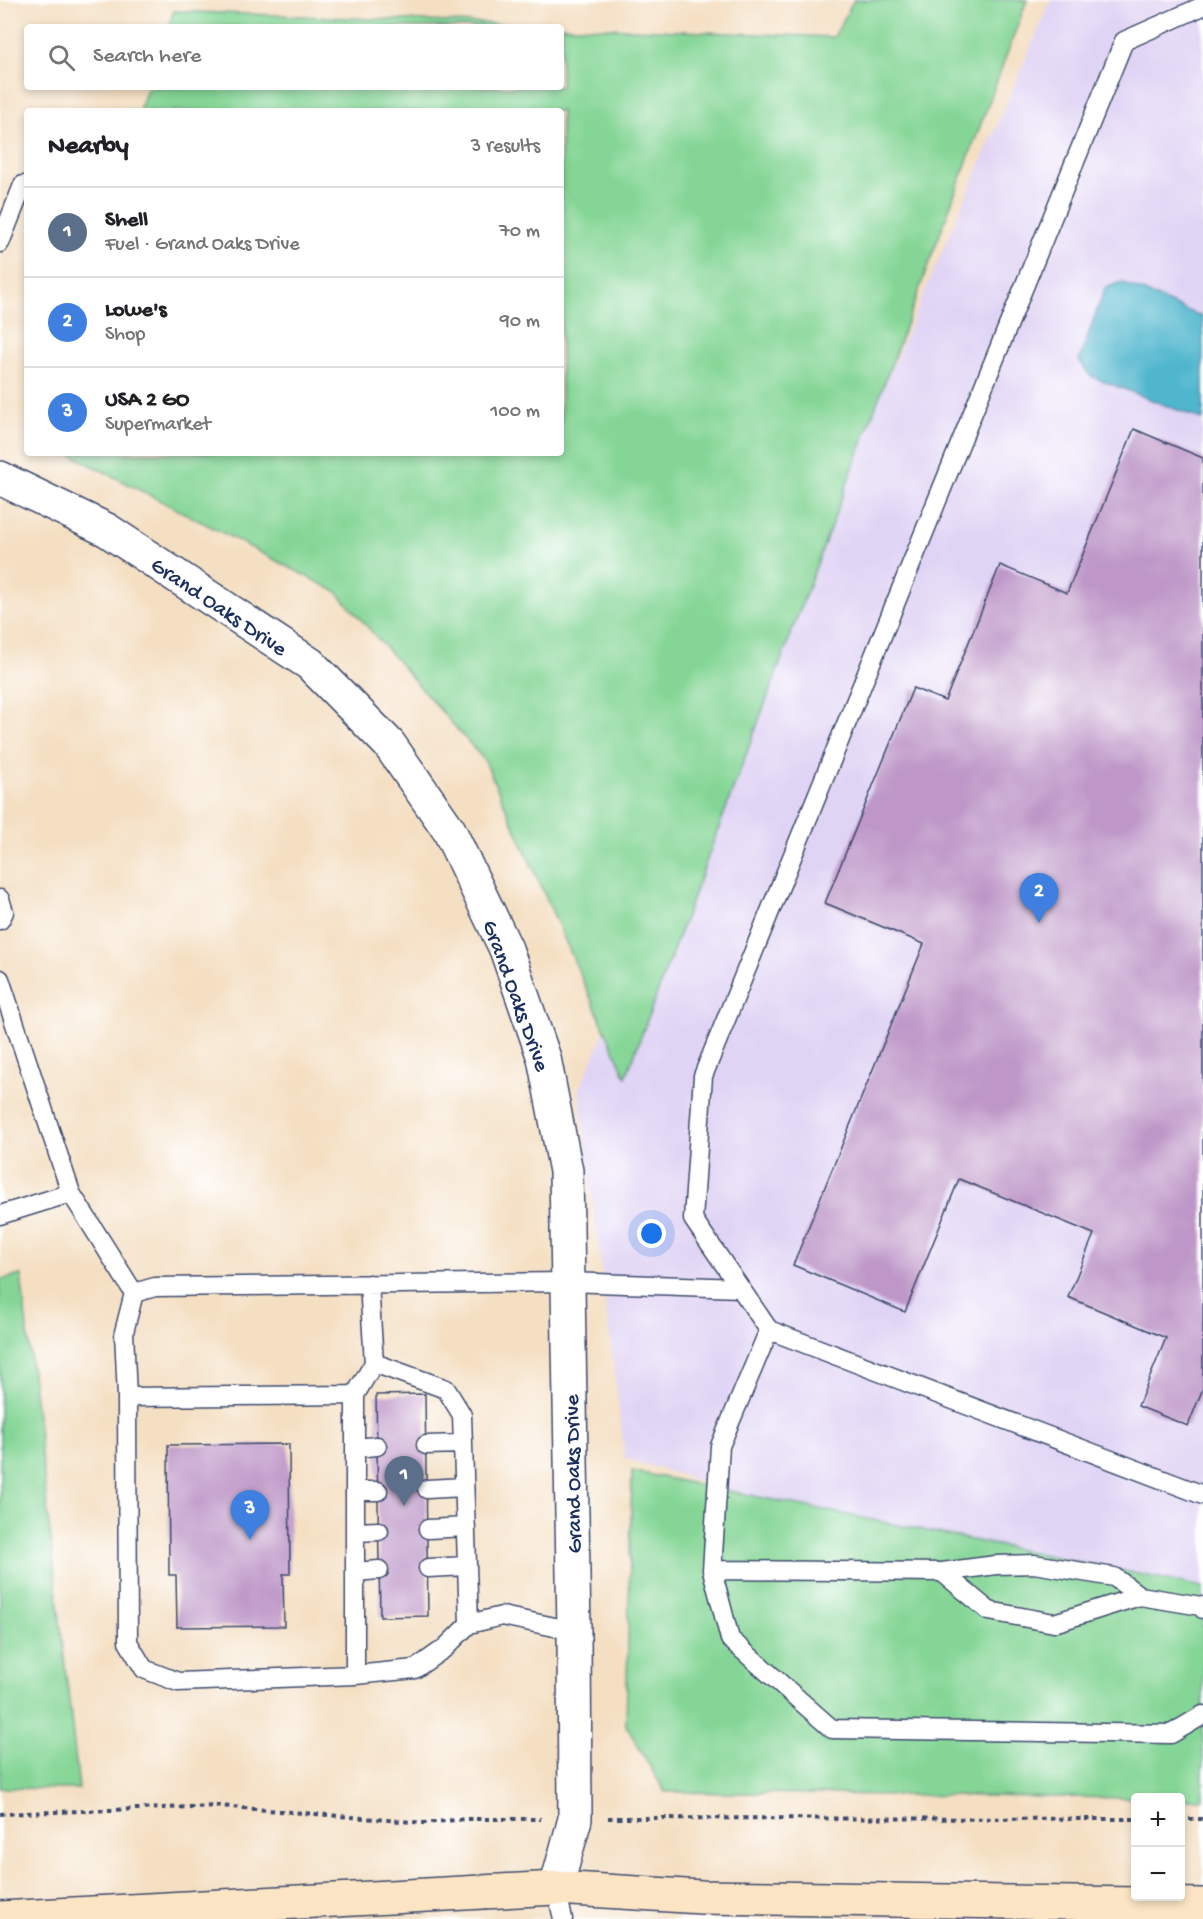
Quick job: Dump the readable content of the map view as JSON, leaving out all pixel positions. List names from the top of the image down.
{
  "streets": {
    "street": ["Grand Oaks Drive"]
  },
  "page": {
    "search": "Search here",
    "heading": ["Nearby", "3 results"],
    "list": [
      {
        "mark": "1",
        "name": "Shell",
        "note": "Fuel · Grand Oaks Drive",
        "value": "70 m"
      },
      {
        "mark": "2",
        "name": "Lowe's",
        "note": "Shop",
        "value": "90 m"
      },
      {
        "mark": "3",
        "name": "USA 2 GO",
        "note": "Supermarket",
        "value": "100 m"
      }
    ],
    "pins": ["2", "1", "3"],
    "map_buttons": ["+", "−"]
  }
}
